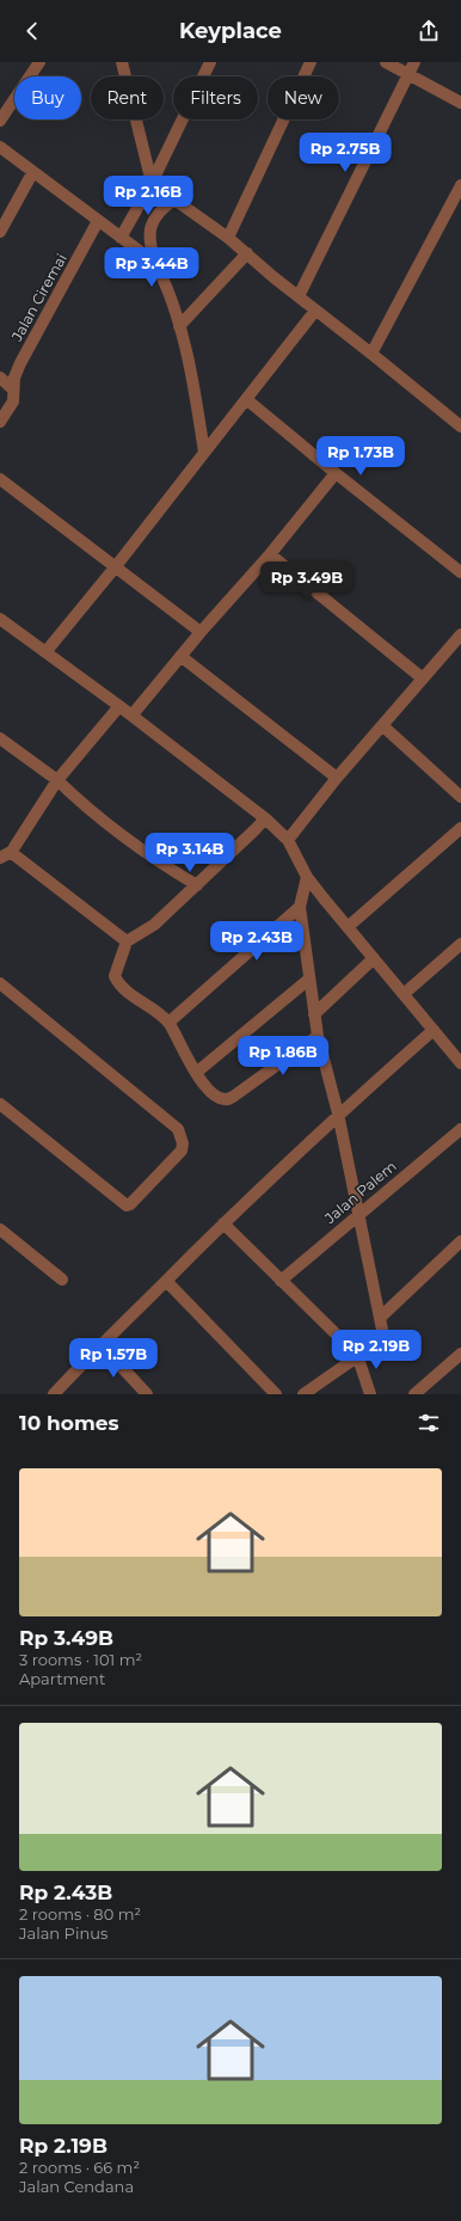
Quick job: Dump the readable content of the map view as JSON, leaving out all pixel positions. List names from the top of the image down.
{
  "streets": {
    "street": ["Jalan Ciremai", "Jalan Palem"]
  },
  "page": {
    "header": "Keyplace",
    "chip": [
      "Buy",
      "Rent",
      "Filters",
      "New"
    ],
    "price": [
      "Rp 2.75B",
      "Rp 2.16B",
      "Rp 3.44B",
      "Rp 1.73B",
      "Rp 3.49B",
      "Rp 3.14B",
      "Rp 2.43B",
      "Rp 1.86B",
      "Rp 2.19B",
      "Rp 1.57B"
    ],
    "heading": "10 homes",
    "list": [
      {
        "name": "Rp 3.49B",
        "note": "3 rooms · 101 m² · Apartment"
      },
      {
        "name": "Rp 2.43B",
        "note": "2 rooms · 80 m² · Jalan Pinus"
      },
      {
        "name": "Rp 2.19B",
        "note": "2 rooms · 66 m² · Jalan Cendana"
      }
    ]
  }
}
